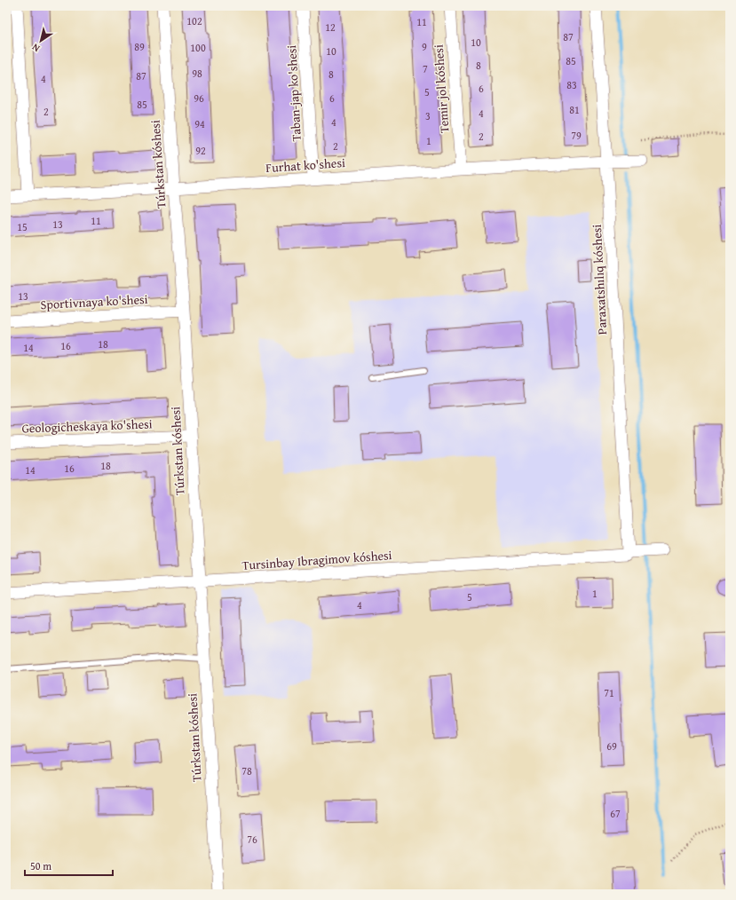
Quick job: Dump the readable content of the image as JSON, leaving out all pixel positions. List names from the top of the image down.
{
  "streets": {
    "street": [
      "Temir jol kóshesi",
      "Taban-jap ko'shesi",
      "Túrkstan kóshesi",
      "Furhat ko'shesi",
      "Paraxatshılıq kóshesi",
      "Sportivnaya ko'shesi",
      "Geologicheskaya ko'shesi",
      "Tursinbay Ibragimov kóshesi"
    ]
  },
  "crossings": [
    ["Temir jol kóshesi", "Furhat ko'shesi"],
    ["Taban-jap ko'shesi", "Furhat ko'shesi"],
    ["Túrkstan kóshesi", "Furhat ko'shesi"],
    ["Túrkstan kóshesi", "Sportivnaya ko'shesi"],
    ["Túrkstan kóshesi", "Geologicheskaya ko'shesi"],
    ["Túrkstan kóshesi", "Tursinbay Ibragimov kóshesi"],
    ["Furhat ko'shesi", "Paraxatshılıq kóshesi"],
    ["Paraxatshılıq kóshesi", "Tursinbay Ibragimov kóshesi"]
  ],
  "house_numbers": [
    "102",
    "11",
    "12",
    "87",
    "10",
    "89",
    "9",
    "100",
    "10",
    "85",
    "8",
    "7",
    "98",
    "8",
    "87",
    "4",
    "83",
    "6",
    "5",
    "96",
    "6",
    "85",
    "81",
    "2",
    "4",
    "3",
    "4",
    "94",
    "79",
    "2",
    "1",
    "2",
    "92",
    "11",
    "13",
    "15",
    "13",
    "18",
    "16",
    "14",
    "18",
    "16",
    "14",
    "1",
    "5",
    "4",
    "71",
    "69",
    "78",
    "67",
    "76"
  ],
  "scale_bar": "50 m",
  "north": "bottom left"
}
